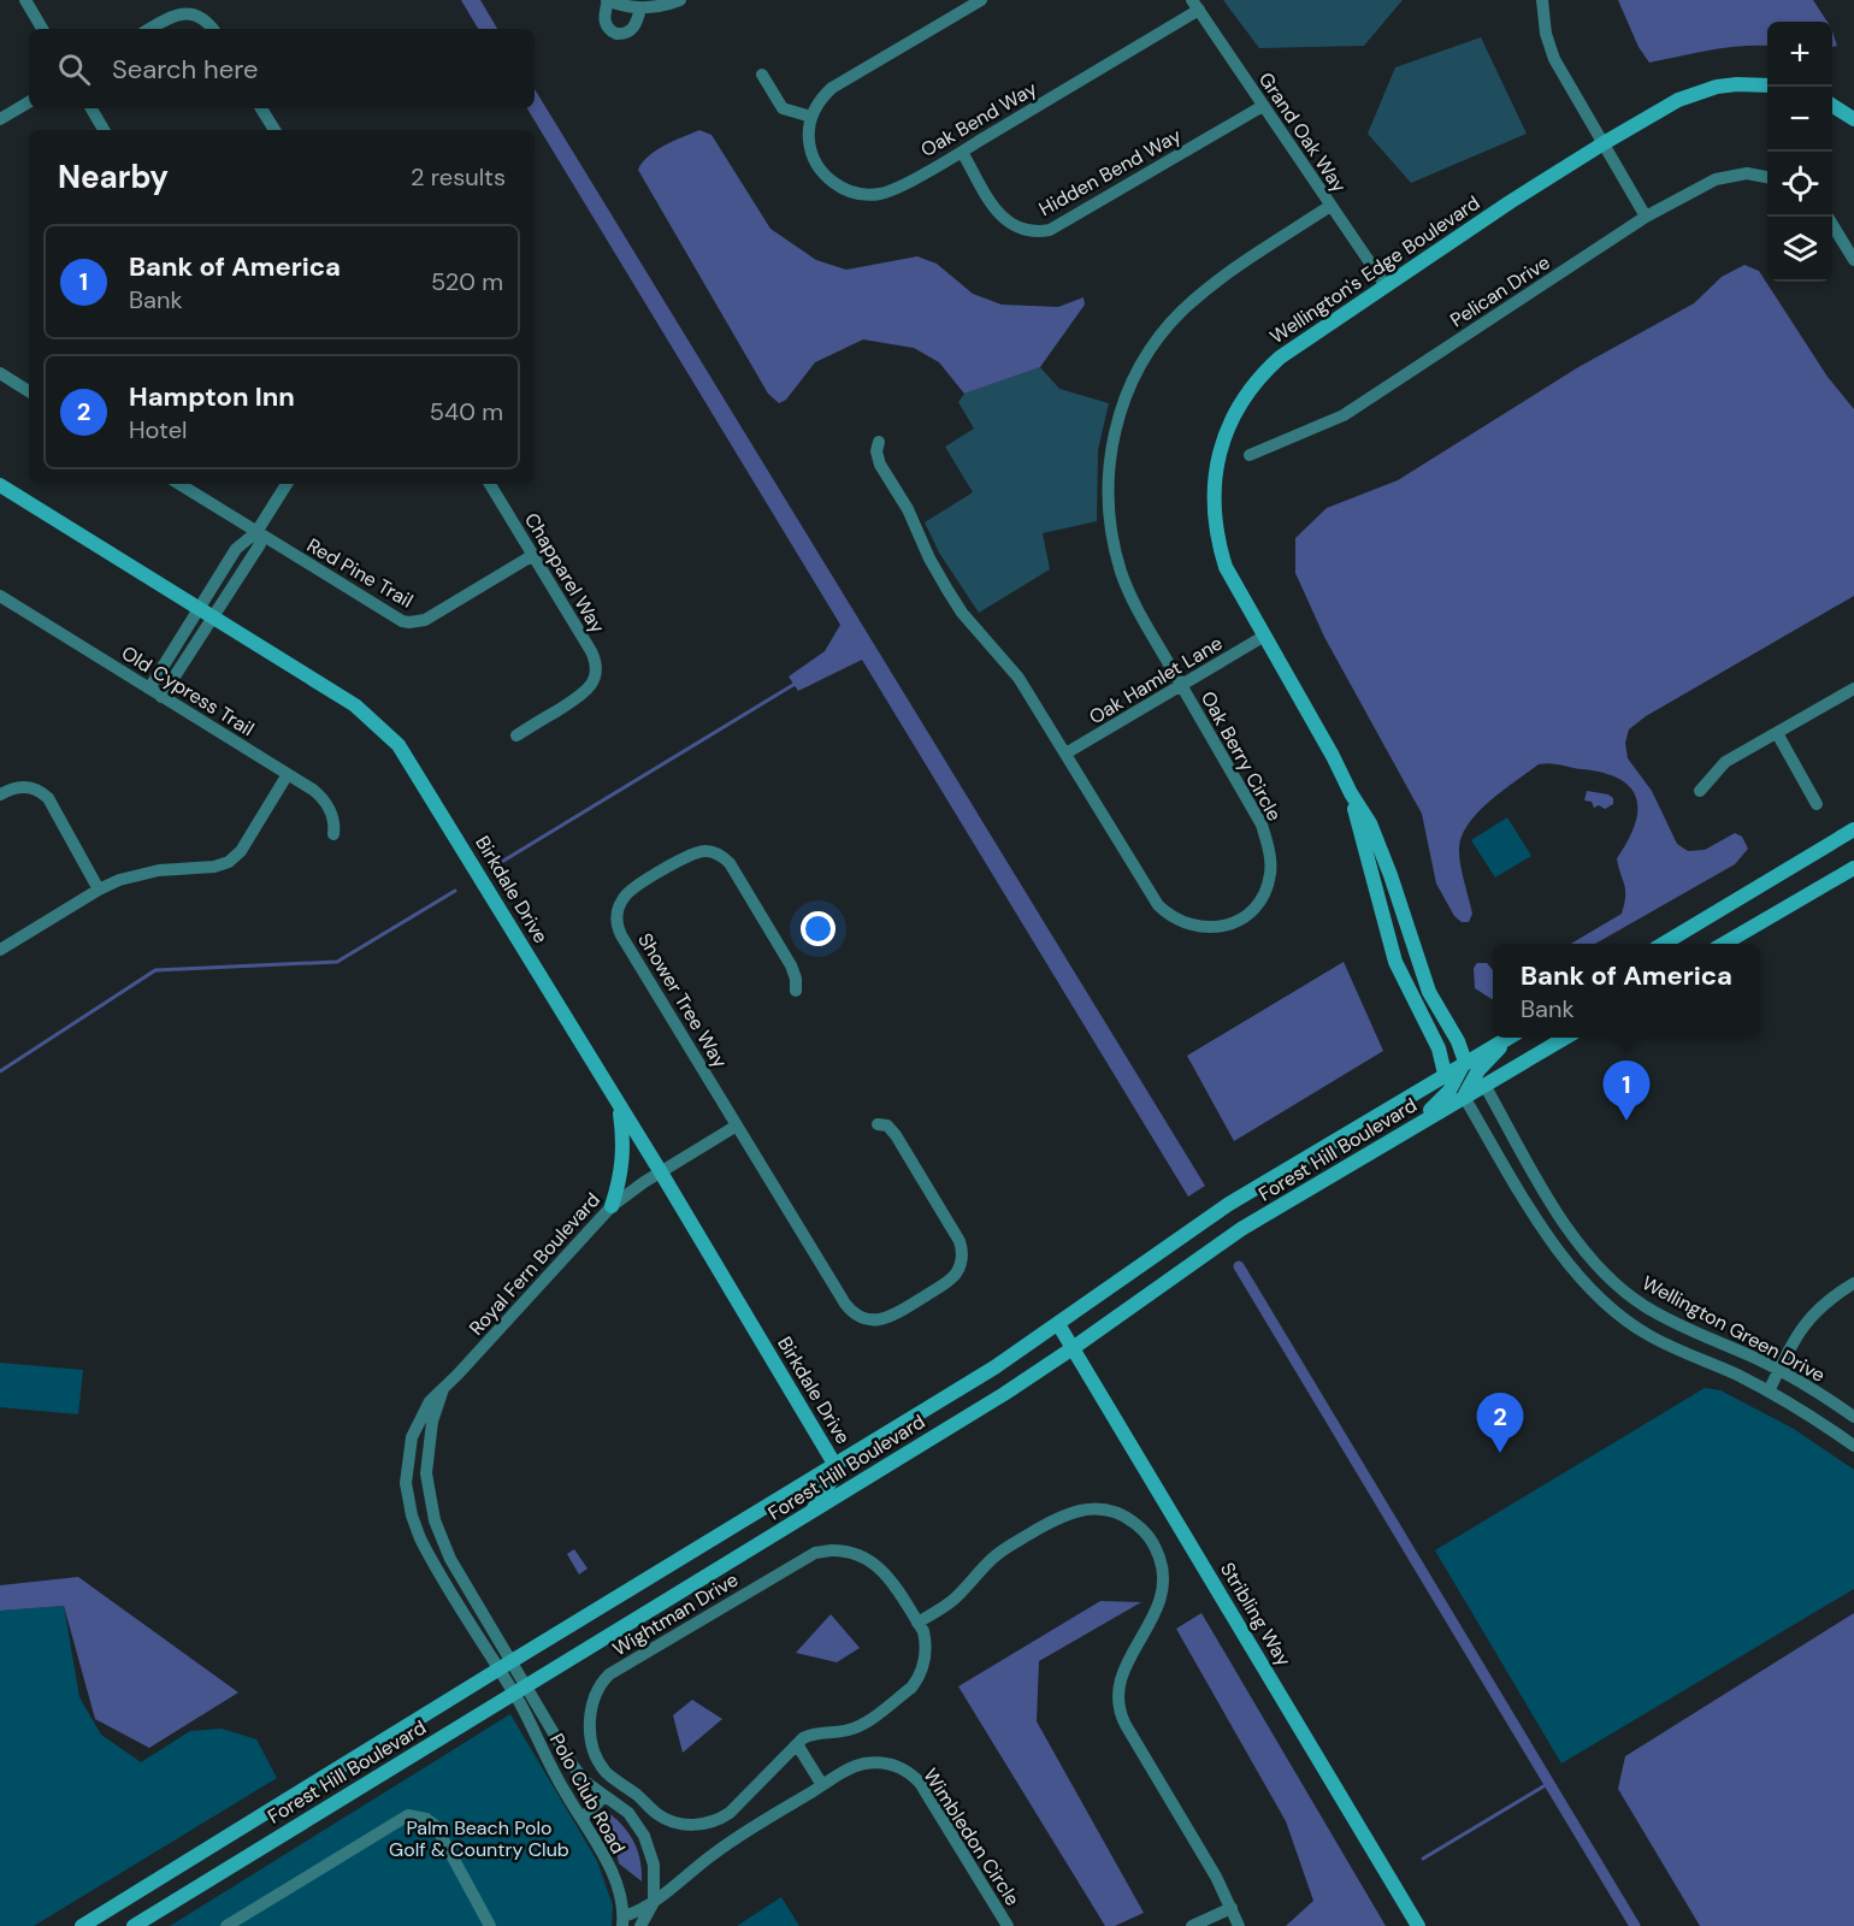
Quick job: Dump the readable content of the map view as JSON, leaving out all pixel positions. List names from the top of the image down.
{
  "streets": {
    "main road": [
      "Wellington's Edge Boulevard",
      "Birkdale Drive",
      "Forest Hill Boulevard",
      "Stribling Way"
    ],
    "street": [
      "Oak Bend Way",
      "Grand Oak Way",
      "Hidden Bend Way",
      "Pelican Drive",
      "Red Pine Trail",
      "Chapparel Way",
      "Oak Hamlet Lane",
      "Old Cypress Trail",
      "Oak Berry Circle",
      "Shower Tree Way",
      "Royal Fern Boulevard",
      "Wellington Green Drive",
      "Wightman Drive",
      "Polo Club Road",
      "Wimbledon Circle"
    ]
  },
  "crossings": [
    ["Oak Bend Way", "Grand Oak Way"],
    ["Oak Bend Way", "Hidden Bend Way"],
    ["Grand Oak Way", "Hidden Bend Way"],
    ["Grand Oak Way", "Wellington's Edge Boulevard"],
    ["Grand Oak Way", "Oak Berry Circle"],
    ["Wellington's Edge Boulevard", "Oak Hamlet Lane"],
    ["Wellington's Edge Boulevard", "Forest Hill Boulevard"],
    ["Red Pine Trail", "Chapparel Way"],
    ["Oak Hamlet Lane", "Oak Berry Circle"],
    ["Birkdale Drive", "Forest Hill Boulevard"],
    ["Birkdale Drive", "Royal Fern Boulevard"],
    ["Forest Hill Boulevard", "Royal Fern Boulevard"],
    ["Forest Hill Boulevard", "Wellington Green Drive"],
    ["Forest Hill Boulevard", "Stribling Way"],
    ["Forest Hill Boulevard", "Polo Club Road"],
    ["Royal Fern Boulevard", "Polo Club Road"],
    ["Polo Club Road", "Wimbledon Circle"]
  ],
  "parks": ["Palm Beach Polo Golf & Country Club"],
  "page": {
    "map_buttons": ["+", "−"],
    "search": "Search here",
    "heading": ["Nearby", "2 results"],
    "list": [
      {
        "mark": "1",
        "name": "Bank of America",
        "note": "Bank",
        "value": "520 m"
      },
      {
        "mark": "2",
        "name": "Hampton Inn",
        "note": "Hotel",
        "value": "540 m"
      }
    ],
    "popup": ["Bank of America", "Bank"],
    "pins": ["1", "2"]
  }
}
